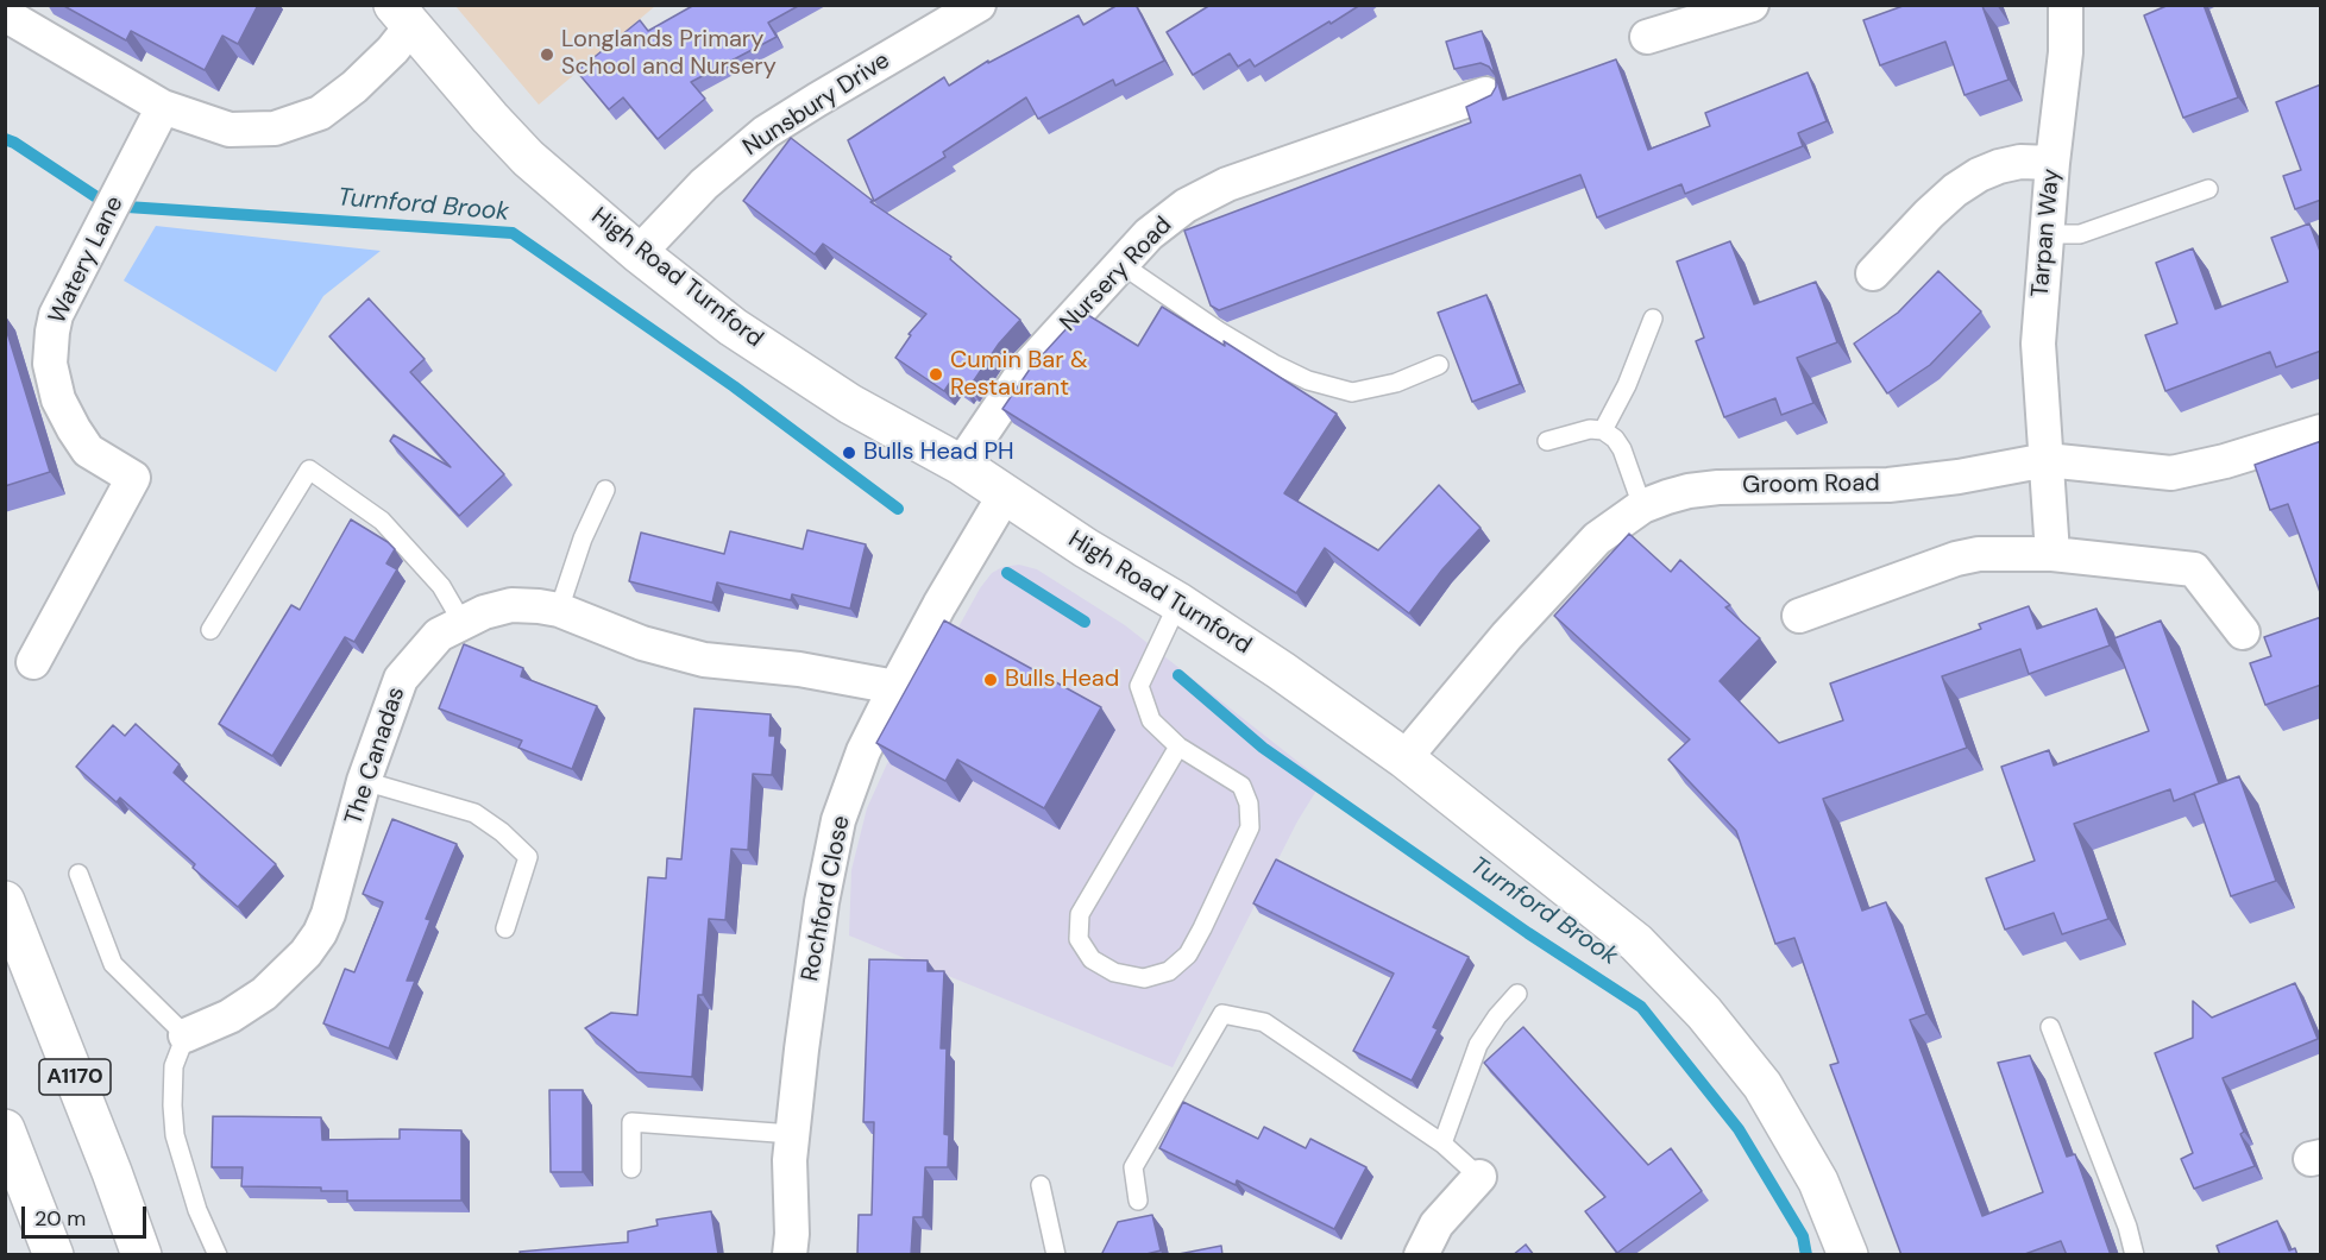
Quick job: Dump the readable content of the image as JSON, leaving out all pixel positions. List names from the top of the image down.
{
  "streets": {
    "main road": ["High Road Turnford", "A1170"],
    "street": [
      "Nunsbury Drive",
      "Tarpan Way",
      "Watery Lane",
      "Nursery Road",
      "Groom Road",
      "The Canadas",
      "Rochford Close"
    ]
  },
  "crossings": [
    ["Nunsbury Drive", "High Road Turnford"],
    ["Tarpan Way", "Groom Road"],
    ["Nursery Road", "High Road Turnford"],
    ["High Road Turnford", "Groom Road"],
    ["High Road Turnford", "Rochford Close"],
    ["The Canadas", "Rochford Close"]
  ],
  "water": ["Turnford Brook"],
  "places": [
    "Longlands Primary School and Nursery",
    "Cumin Bar & Restaurant",
    "Bulls Head PH",
    "Bulls Head"
  ],
  "scale_bar": "20 m"
}
